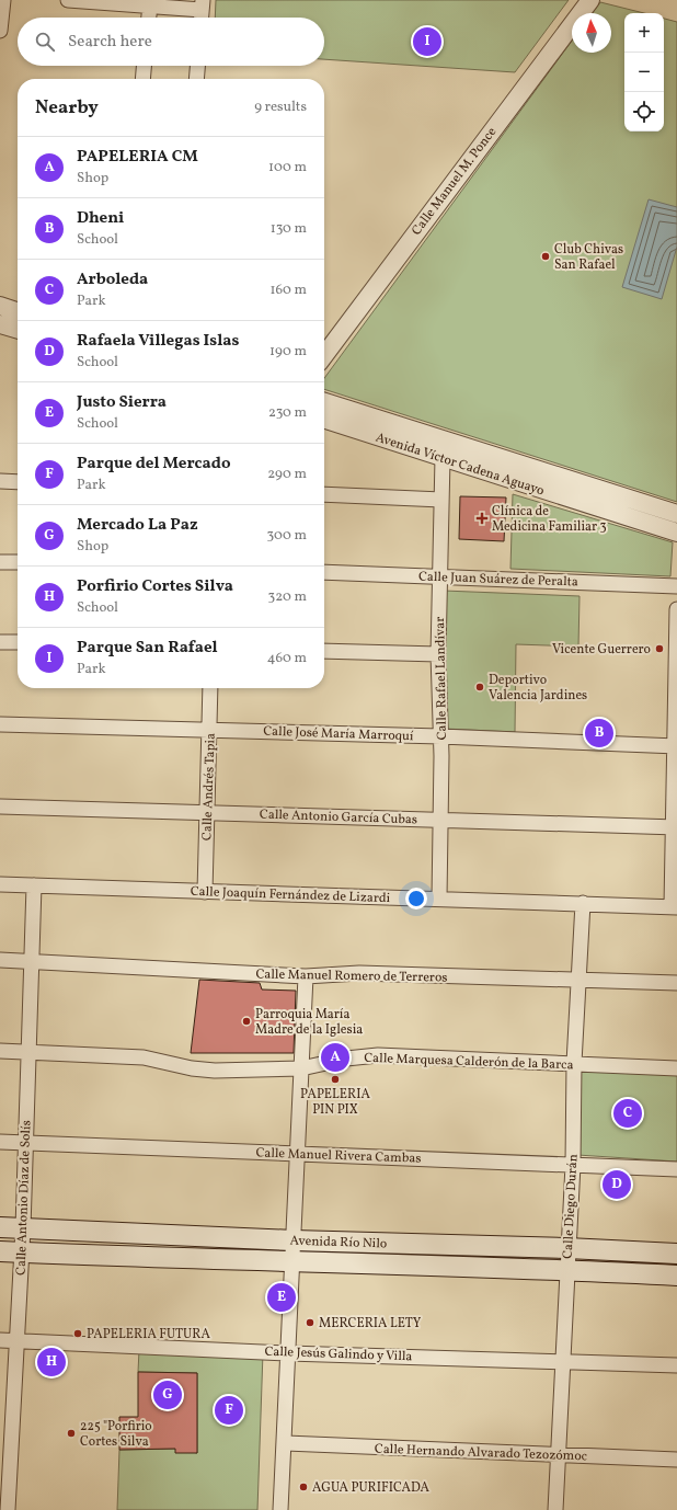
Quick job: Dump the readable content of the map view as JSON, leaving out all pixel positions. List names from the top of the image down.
{
  "streets": {
    "main road": ["Avenida Río Nilo"],
    "street": [
      "Calle Manuel M. Ponce",
      "Avenida Víctor Cadena Aguayo",
      "Calle Juan Suárez de Peralta",
      "Calle Rafael Landívar",
      "Calle José María Marroquí",
      "Calle Andrés Tapia",
      "Calle Antonio García Cubas",
      "Calle Joaquín Fernández de Lizardi",
      "Calle Manuel Romero de Terreros",
      "Calle Marquesa Calderón de la Barca",
      "Calle Manuel Rivera Cambas",
      "Calle Antonio Díaz de Solís",
      "Calle Diego Durán",
      "Calle Jesús Galindo y Villa",
      "Calle Hernando Alvarado Tezozómoc"
    ]
  },
  "crossings": [
    ["Avenida Víctor Cadena Aguayo", "Calle Rafael Landívar"],
    ["Calle Juan Suárez de Peralta", "Calle Rafael Landívar"],
    ["Calle Rafael Landívar", "Calle José María Marroquí"],
    ["Calle Rafael Landívar", "Calle Antonio García Cubas"],
    ["Calle Rafael Landívar", "Calle Joaquín Fernández de Lizardi"],
    ["Calle José María Marroquí", "Calle Andrés Tapia"],
    ["Calle Andrés Tapia", "Calle Antonio García Cubas"],
    ["Calle Andrés Tapia", "Calle Joaquín Fernández de Lizardi"],
    ["Calle Joaquín Fernández de Lizardi", "Calle Antonio Díaz de Solís"],
    ["Calle Joaquín Fernández de Lizardi", "Calle Diego Durán"],
    ["Calle Manuel Romero de Terreros", "Calle Antonio Díaz de Solís"],
    ["Calle Manuel Romero de Terreros", "Calle Diego Durán"],
    ["Calle Marquesa Calderón de la Barca", "Calle Antonio Díaz de Solís"],
    ["Calle Marquesa Calderón de la Barca", "Calle Diego Durán"],
    ["Calle Manuel Rivera Cambas", "Calle Antonio Díaz de Solís"],
    ["Calle Manuel Rivera Cambas", "Calle Diego Durán"],
    ["Calle Antonio Díaz de Solís", "Avenida Río Nilo"],
    ["Calle Antonio Díaz de Solís", "Calle Jesús Galindo y Villa"],
    ["Calle Diego Durán", "Avenida Río Nilo"],
    ["Calle Diego Durán", "Calle Jesús Galindo y Villa"],
    ["Calle Diego Durán", "Calle Hernando Alvarado Tezozómoc"]
  ],
  "places": {
    "other": [
      "Club Chivas San Rafael",
      "Vicente Guerrero",
      "Deportivo Valencia Jardines",
      "Parroquia María Madre de la Iglesia",
      "PAPELERIA PIN PIX",
      "MERCERIA LETY",
      "PAPELERIA FUTURA",
      "225 \"Porfirio Cortes Silva",
      "AGUA PURIFICADA"
    ],
    "health": ["Clínica de Medicina Familiar 3"]
  },
  "north": "top",
  "page": {
    "map_buttons": ["+", "−"],
    "search": "Search here",
    "pins": [
      "I",
      "B",
      "A",
      "C",
      "D",
      "E",
      "H",
      "G",
      "F"
    ],
    "heading": ["Nearby", "9 results"],
    "list": [
      {
        "mark": "A",
        "name": "PAPELERIA CM",
        "note": "Shop",
        "value": "100 m"
      },
      {
        "mark": "B",
        "name": "Dheni",
        "note": "School",
        "value": "130 m"
      },
      {
        "mark": "C",
        "name": "Arboleda",
        "note": "Park",
        "value": "160 m"
      },
      {
        "mark": "D",
        "name": "Rafaela Villegas Islas",
        "note": "School",
        "value": "190 m"
      },
      {
        "mark": "E",
        "name": "Justo Sierra",
        "note": "School",
        "value": "230 m"
      },
      {
        "mark": "F",
        "name": "Parque del Mercado",
        "note": "Park",
        "value": "290 m"
      },
      {
        "mark": "G",
        "name": "Mercado La Paz",
        "note": "Shop",
        "value": "300 m"
      },
      {
        "mark": "H",
        "name": "Porfirio Cortes Silva",
        "note": "School",
        "value": "320 m"
      },
      {
        "mark": "I",
        "name": "Parque San Rafael",
        "note": "Park",
        "value": "460 m"
      }
    ]
  }
}
